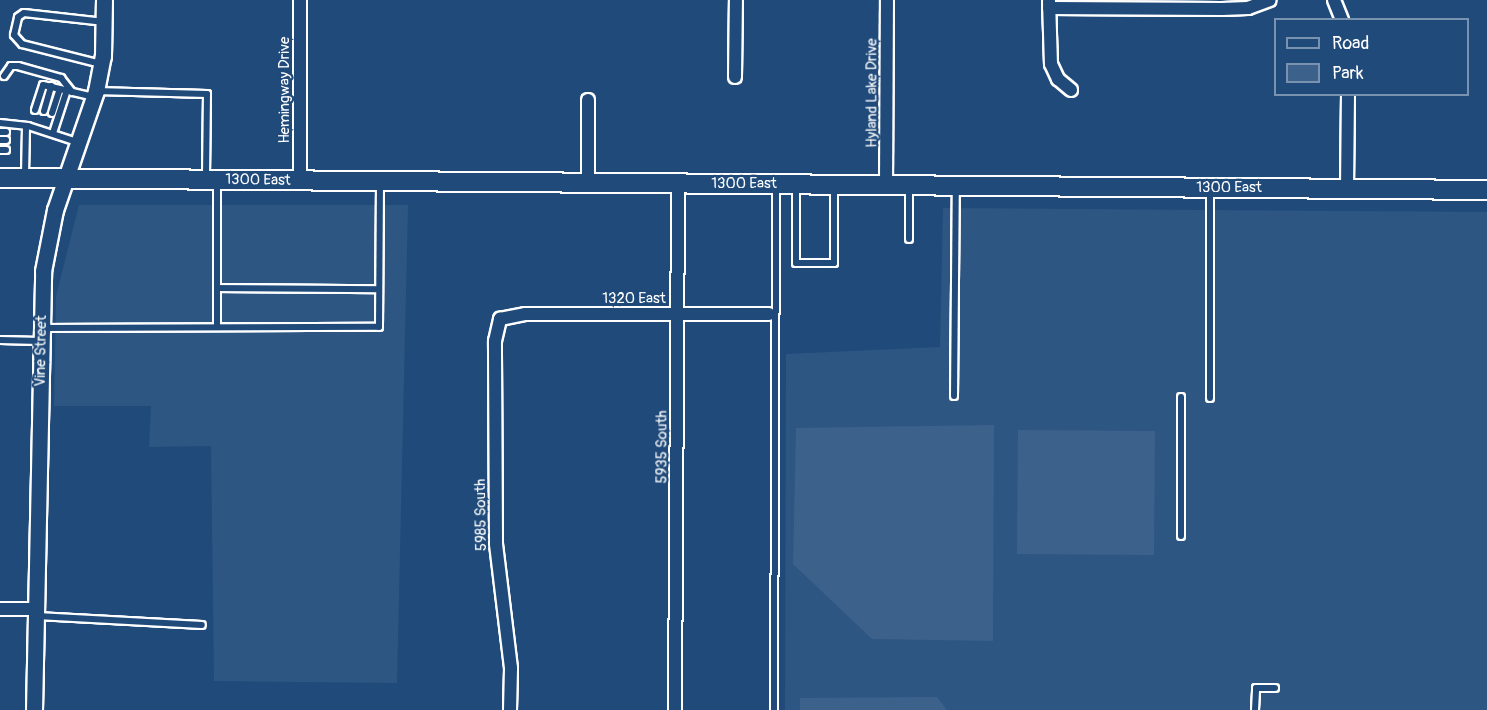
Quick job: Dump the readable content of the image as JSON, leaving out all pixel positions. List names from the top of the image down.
{
  "streets": {
    "main road": ["1300 East"],
    "street": [
      "Hemingway Drive",
      "Hyland Lake Drive",
      "1320 East",
      "Vine Street",
      "5935 South",
      "5985 South"
    ]
  },
  "crossings": [
    ["Hemingway Drive", "1300 East"],
    ["Hyland Lake Drive", "1300 East"],
    ["1300 East", "Vine Street"],
    ["1300 East", "5935 South"],
    ["1320 East", "5935 South"],
    ["1320 East", "5985 South"]
  ],
  "legend": ["Road", "Park"]
}
